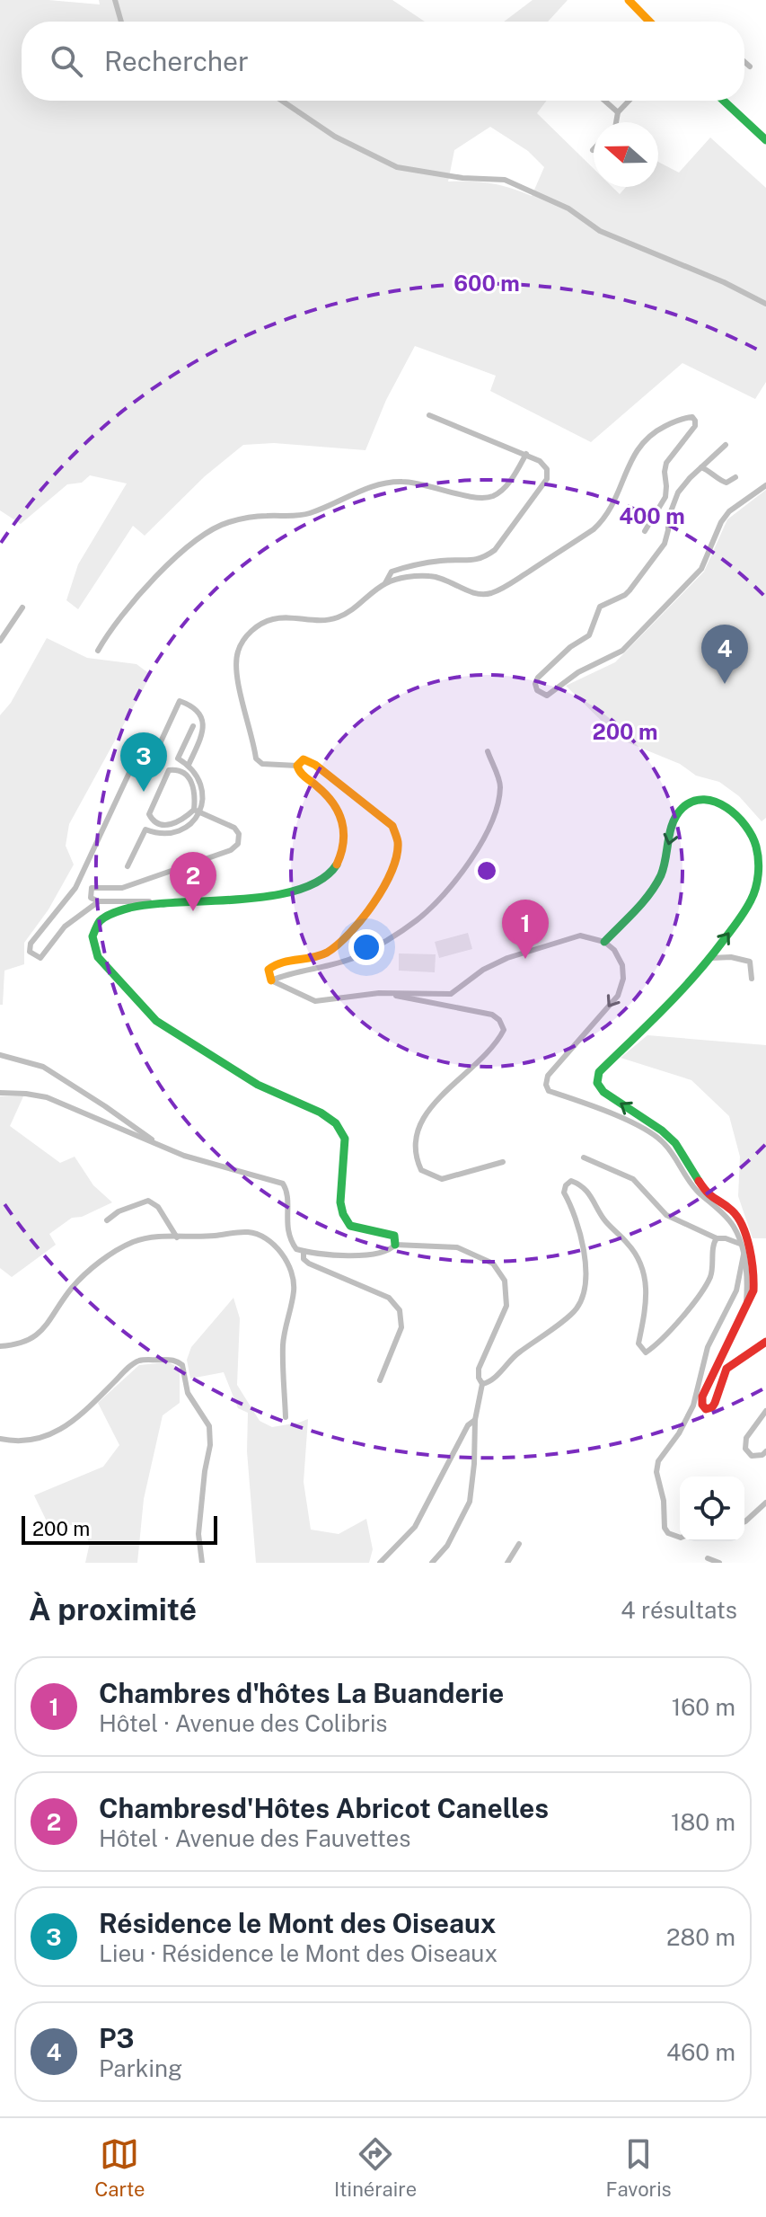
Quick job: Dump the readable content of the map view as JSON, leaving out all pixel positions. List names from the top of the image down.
{
  "scale_bar": "200 m",
  "north": "left",
  "page": {
    "search": "Rechercher",
    "pins": [
      "4",
      "3",
      "2",
      "1"
    ],
    "scale": "200 m",
    "heading": ["À proximité", "4 résultats"],
    "list": [
      {
        "mark": "1",
        "name": "Chambres d'hôtes La Buanderie",
        "note": "Hôtel · Avenue des Colibris",
        "value": "160 m"
      },
      {
        "mark": "2",
        "name": "Chambresd'Hôtes Abricot Canelles",
        "note": "Hôtel · Avenue des Fauvettes",
        "value": "180 m"
      },
      {
        "mark": "3",
        "name": "Résidence le Mont des Oiseaux",
        "note": "Lieu · Résidence le Mont des Oiseaux",
        "value": "280 m"
      },
      {
        "mark": "4",
        "name": "P3",
        "note": "Parking",
        "value": "460 m"
      }
    ],
    "nav": ["Carte", "Itinéraire", "Favoris"]
  },
  "rings": ["600 m", "400 m", "200 m"]
}
